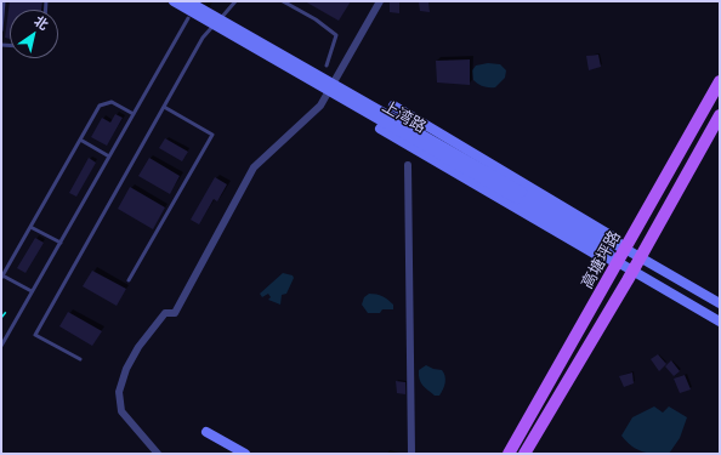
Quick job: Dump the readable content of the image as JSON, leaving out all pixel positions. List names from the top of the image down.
{
  "streets": {
    "main road": ["上湾路", "高塘坪路"]
  },
  "crossings": [
    ["上湾路", "高塘坪路"]
  ],
  "north": "top right"
}
